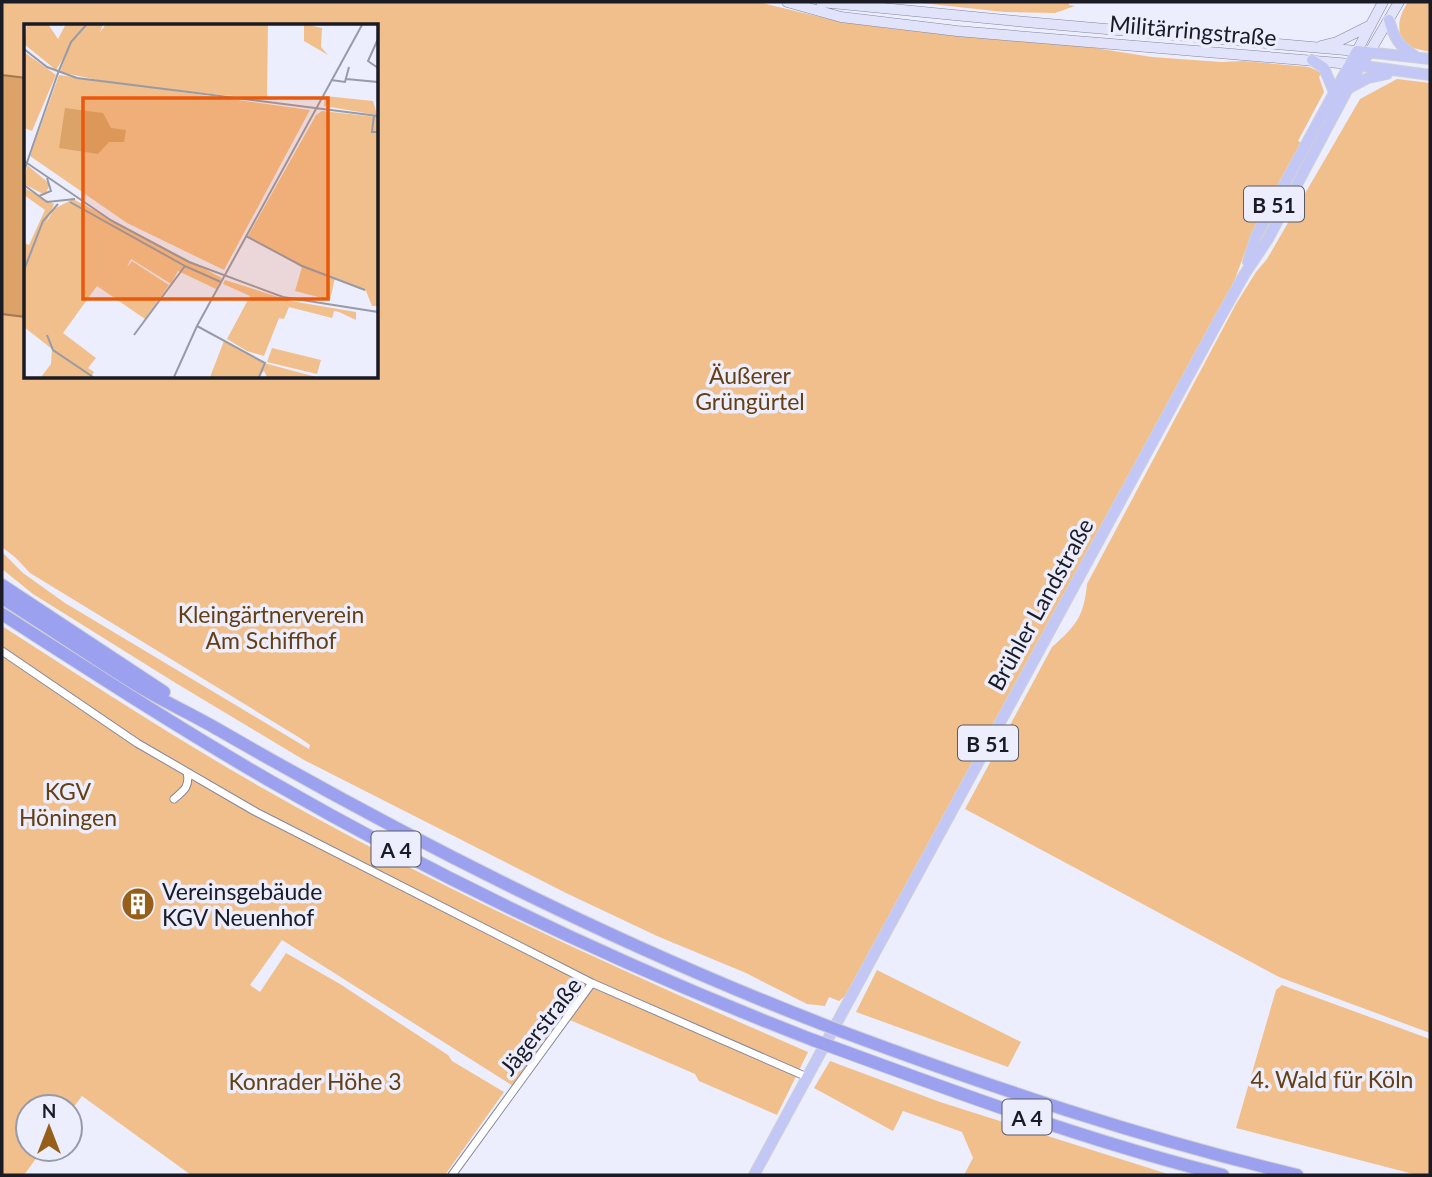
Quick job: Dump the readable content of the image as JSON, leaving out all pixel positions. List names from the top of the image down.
{
  "streets": {
    "highway": ["A 4"],
    "main road": ["Militärringstraße", "B 51", "Brühler Landstraße"],
    "street": ["Jägerstraße"]
  },
  "crossings": [
    ["Militärringstraße", "Brühler Landstraße"],
    ["Brühler Landstraße", "Jägerstraße"]
  ],
  "parks": [
    "Äußerer Grüngürtel",
    "Kleingärtnerverein Am Schiffhof",
    "KGV Höningen",
    "4. Wald für Köln",
    "Konrader Höhe 3"
  ],
  "places": {
    "building": ["Vereinsgebäude KGV Neuenhof"]
  },
  "north": "top"
}
